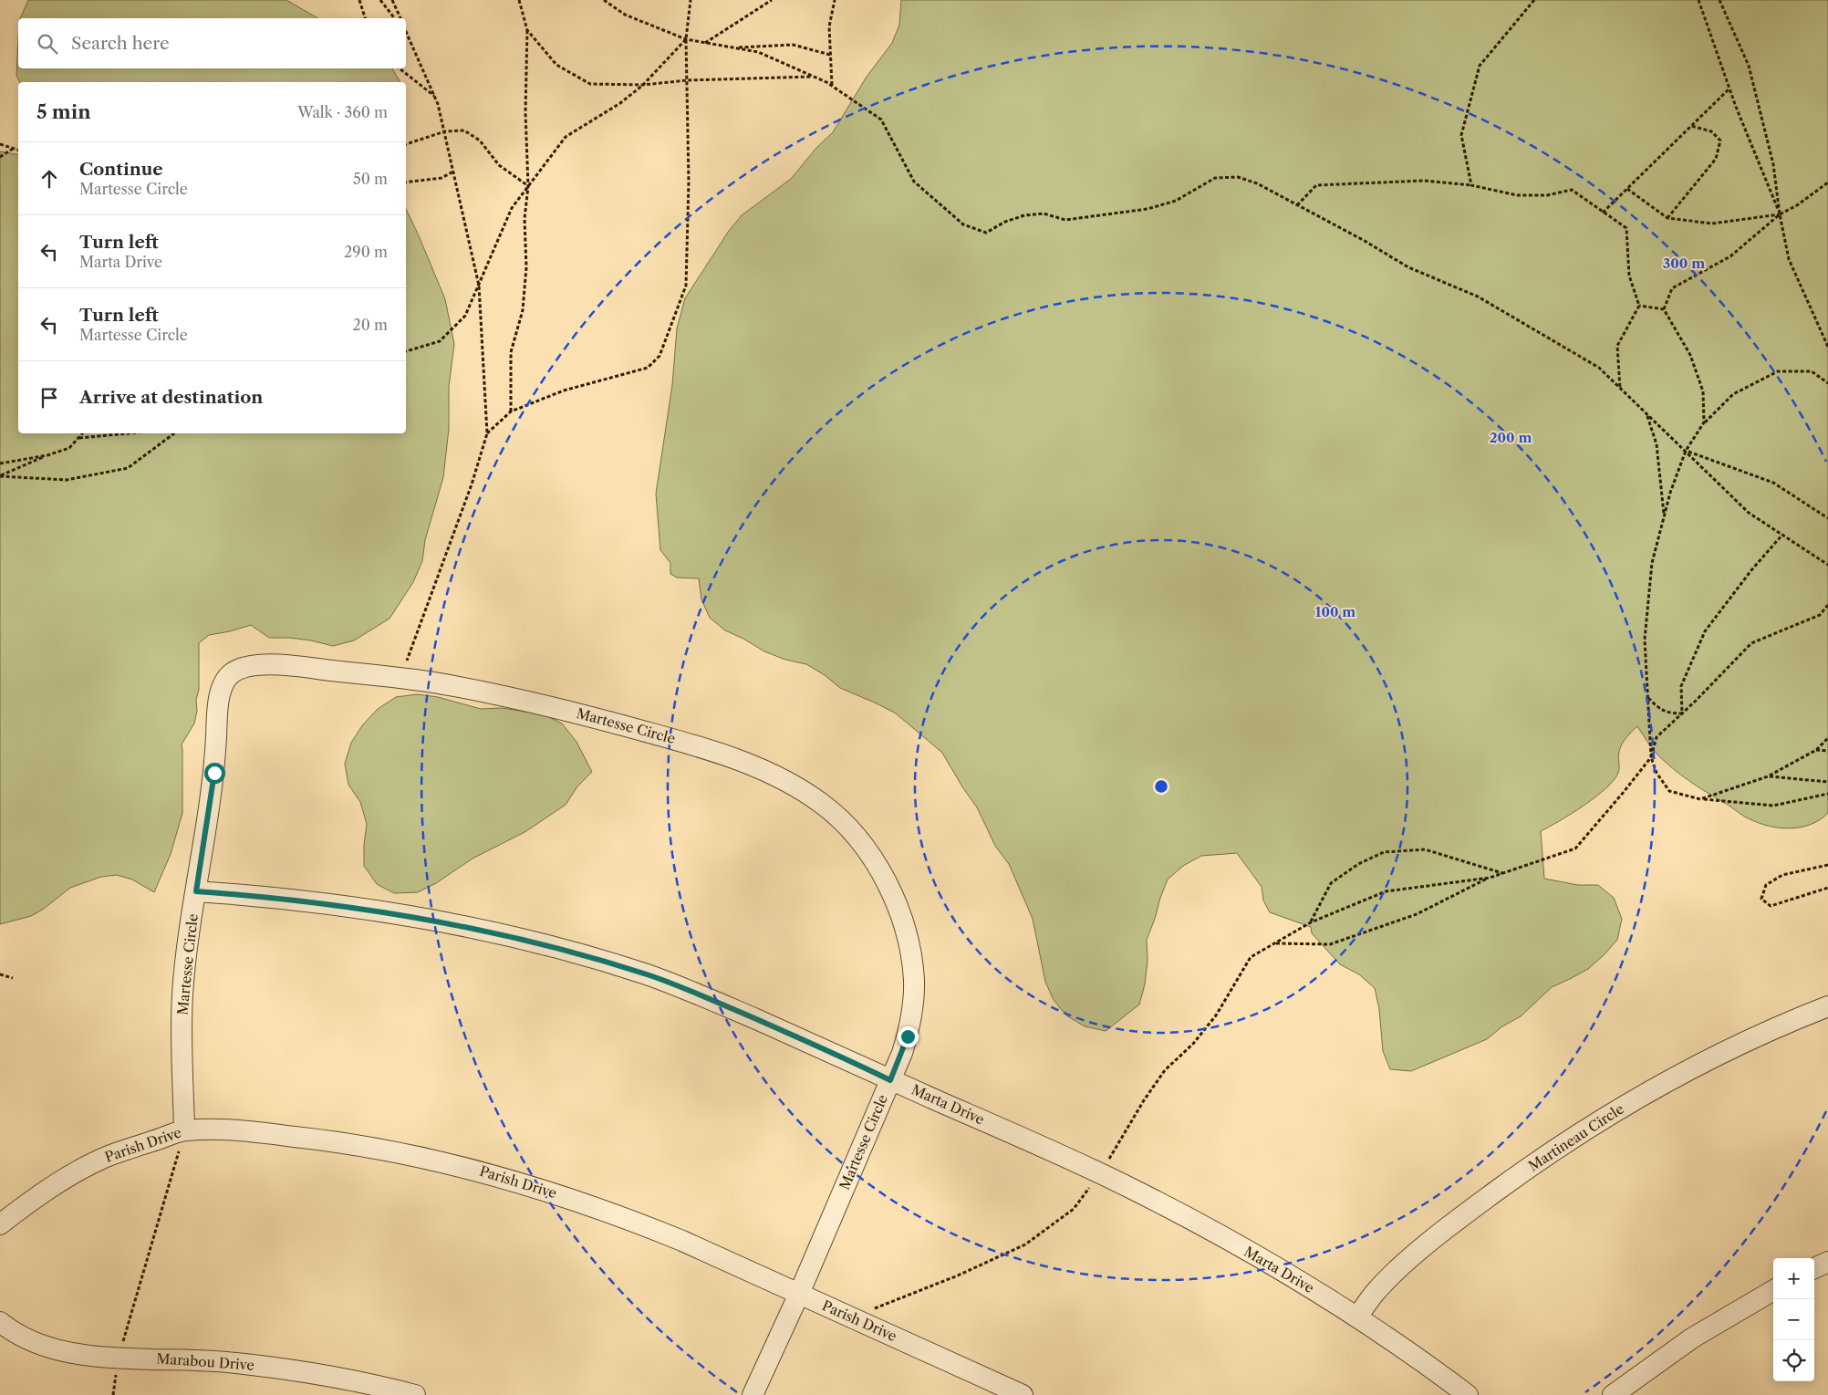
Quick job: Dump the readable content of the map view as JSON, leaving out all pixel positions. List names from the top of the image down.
{
  "streets": {
    "street": [
      "Martesse Circle",
      "Marta Drive",
      "Martineau Circle",
      "Parish Drive",
      "Marabou Drive"
    ]
  },
  "crossings": [
    ["Martesse Circle", "Marta Drive"],
    ["Martesse Circle", "Parish Drive"],
    ["Marta Drive", "Martineau Circle"]
  ],
  "page": {
    "search": "Search here",
    "heading": ["5 min", "Walk · 360 m"],
    "list": [
      ["Continue", "Martesse Circle", "50 m"],
      ["Turn left", "Marta Drive", "290 m"],
      ["Turn left", "Martesse Circle", "20 m"],
      "Arrive at destination"
    ],
    "map_buttons": ["+", "−"]
  },
  "rings": ["300 m", "200 m", "100 m"]
}
